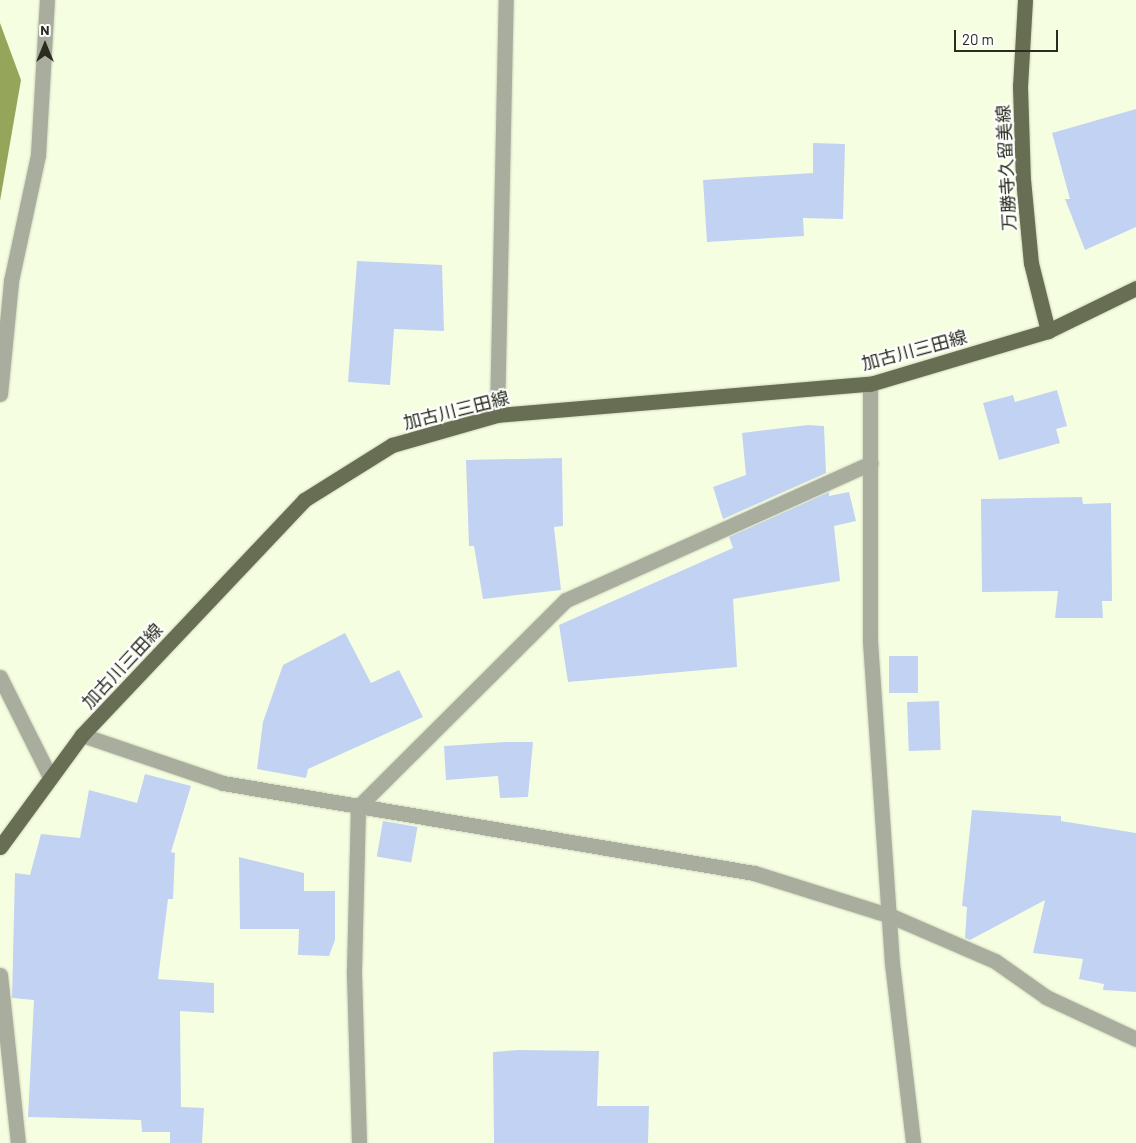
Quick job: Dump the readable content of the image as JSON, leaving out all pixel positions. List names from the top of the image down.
{
  "streets": {
    "main road": ["万勝寺久留美線", "加古川三田線"]
  },
  "crossings": [
    ["万勝寺久留美線", "加古川三田線"]
  ],
  "scale_bar": "20 m",
  "north": "top"
}
